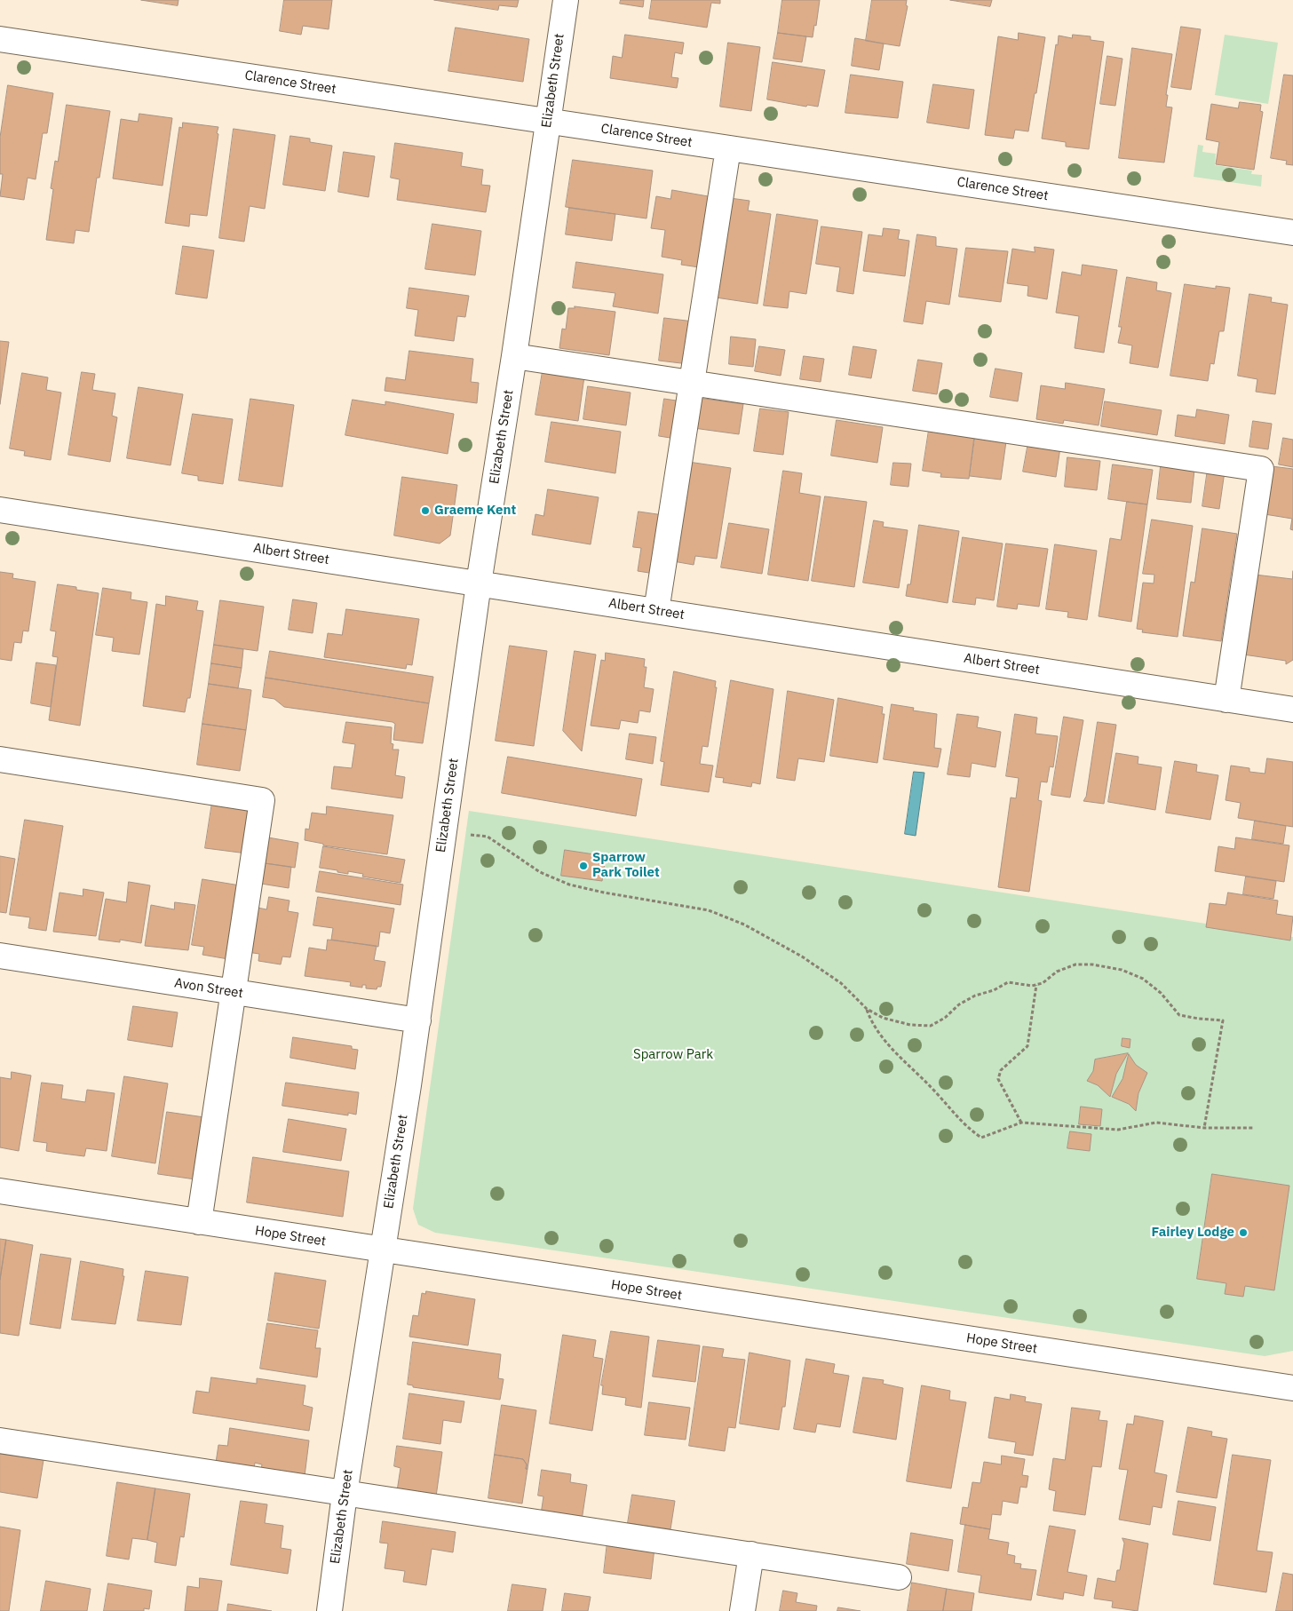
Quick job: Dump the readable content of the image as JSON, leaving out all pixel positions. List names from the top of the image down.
{
  "streets": {
    "street": [
      "Elizabeth Street",
      "Clarence Street",
      "Albert Street",
      "Avon Street",
      "Hope Street"
    ]
  },
  "crossings": [
    ["Elizabeth Street", "Clarence Street"],
    ["Elizabeth Street", "Albert Street"],
    ["Elizabeth Street", "Avon Street"],
    ["Elizabeth Street", "Hope Street"]
  ],
  "parks": ["Sparrow Park"],
  "places": ["Graeme Kent", "Sparrow Park Toilet", "Fairley Lodge"]
}
